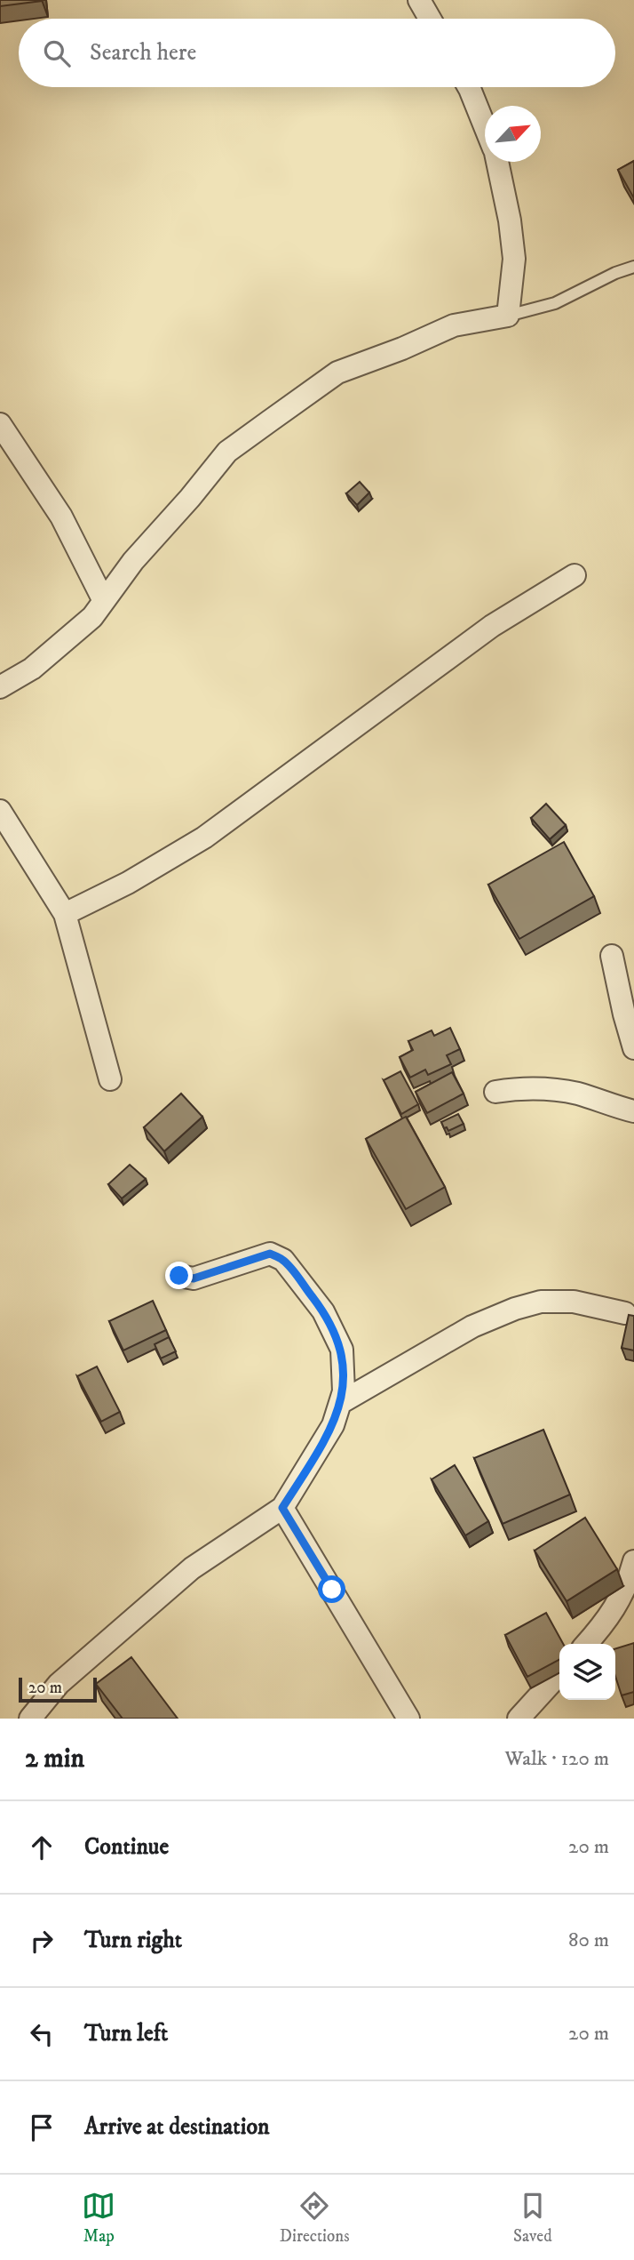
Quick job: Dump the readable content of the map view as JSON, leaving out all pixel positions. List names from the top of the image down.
{
  "scale_bar": "20 m",
  "north": "top right",
  "page": {
    "search": "Search here",
    "scale": "20 m",
    "heading": ["2 min", "Walk · 120 m"],
    "list": [
      ["Continue", "20 m"],
      ["Turn right", "80 m"],
      ["Turn left", "20 m"],
      "Arrive at destination"
    ],
    "nav": ["Map", "Directions", "Saved"]
  }
}
